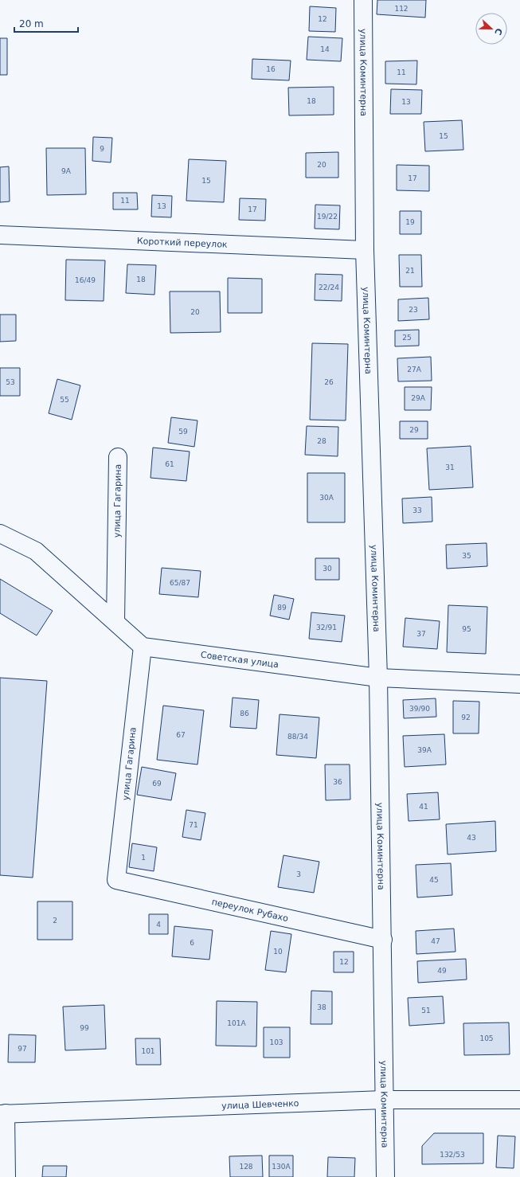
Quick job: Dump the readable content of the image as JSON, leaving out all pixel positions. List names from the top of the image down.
{
  "streets": {
    "street": [
      "улица Коминтерна",
      "Короткий переулок",
      "улица Гагарина",
      "Советская улица",
      "переулок Рубахо",
      "улица Шевченко"
    ]
  },
  "crossings": [
    ["улица Коминтерна", "Короткий переулок"],
    ["улица Коминтерна", "Советская улица"],
    ["улица Коминтерна", "переулок Рубахо"],
    ["улица Коминтерна", "улица Шевченко"],
    ["улица Гагарина", "Советская улица"],
    ["улица Гагарина", "переулок Рубахо"]
  ],
  "house_numbers": [
    "112",
    "12",
    "14",
    "16",
    "11",
    "18",
    "13",
    "15",
    "9",
    "20",
    "9А",
    "17",
    "15",
    "11",
    "13",
    "17",
    "19/22",
    "19",
    "21",
    "18",
    "16/49",
    "22/24",
    "23",
    "20",
    "25",
    "27А",
    "53",
    "26",
    "29А",
    "55",
    "29",
    "59",
    "28",
    "61",
    "31",
    "30А",
    "33",
    "35",
    "30",
    "65/87",
    "89",
    "32/91",
    "95",
    "37",
    "39/90",
    "86",
    "92",
    "67",
    "88/34",
    "39А",
    "36",
    "69",
    "41",
    "71",
    "43",
    "1",
    "3",
    "45",
    "2",
    "4",
    "47",
    "6",
    "10",
    "12",
    "49",
    "38",
    "51",
    "101А",
    "99",
    "105",
    "103",
    "97",
    "101",
    "132/53",
    "128",
    "130А"
  ],
  "scale_bar": "20 m",
  "north": "right"
}
